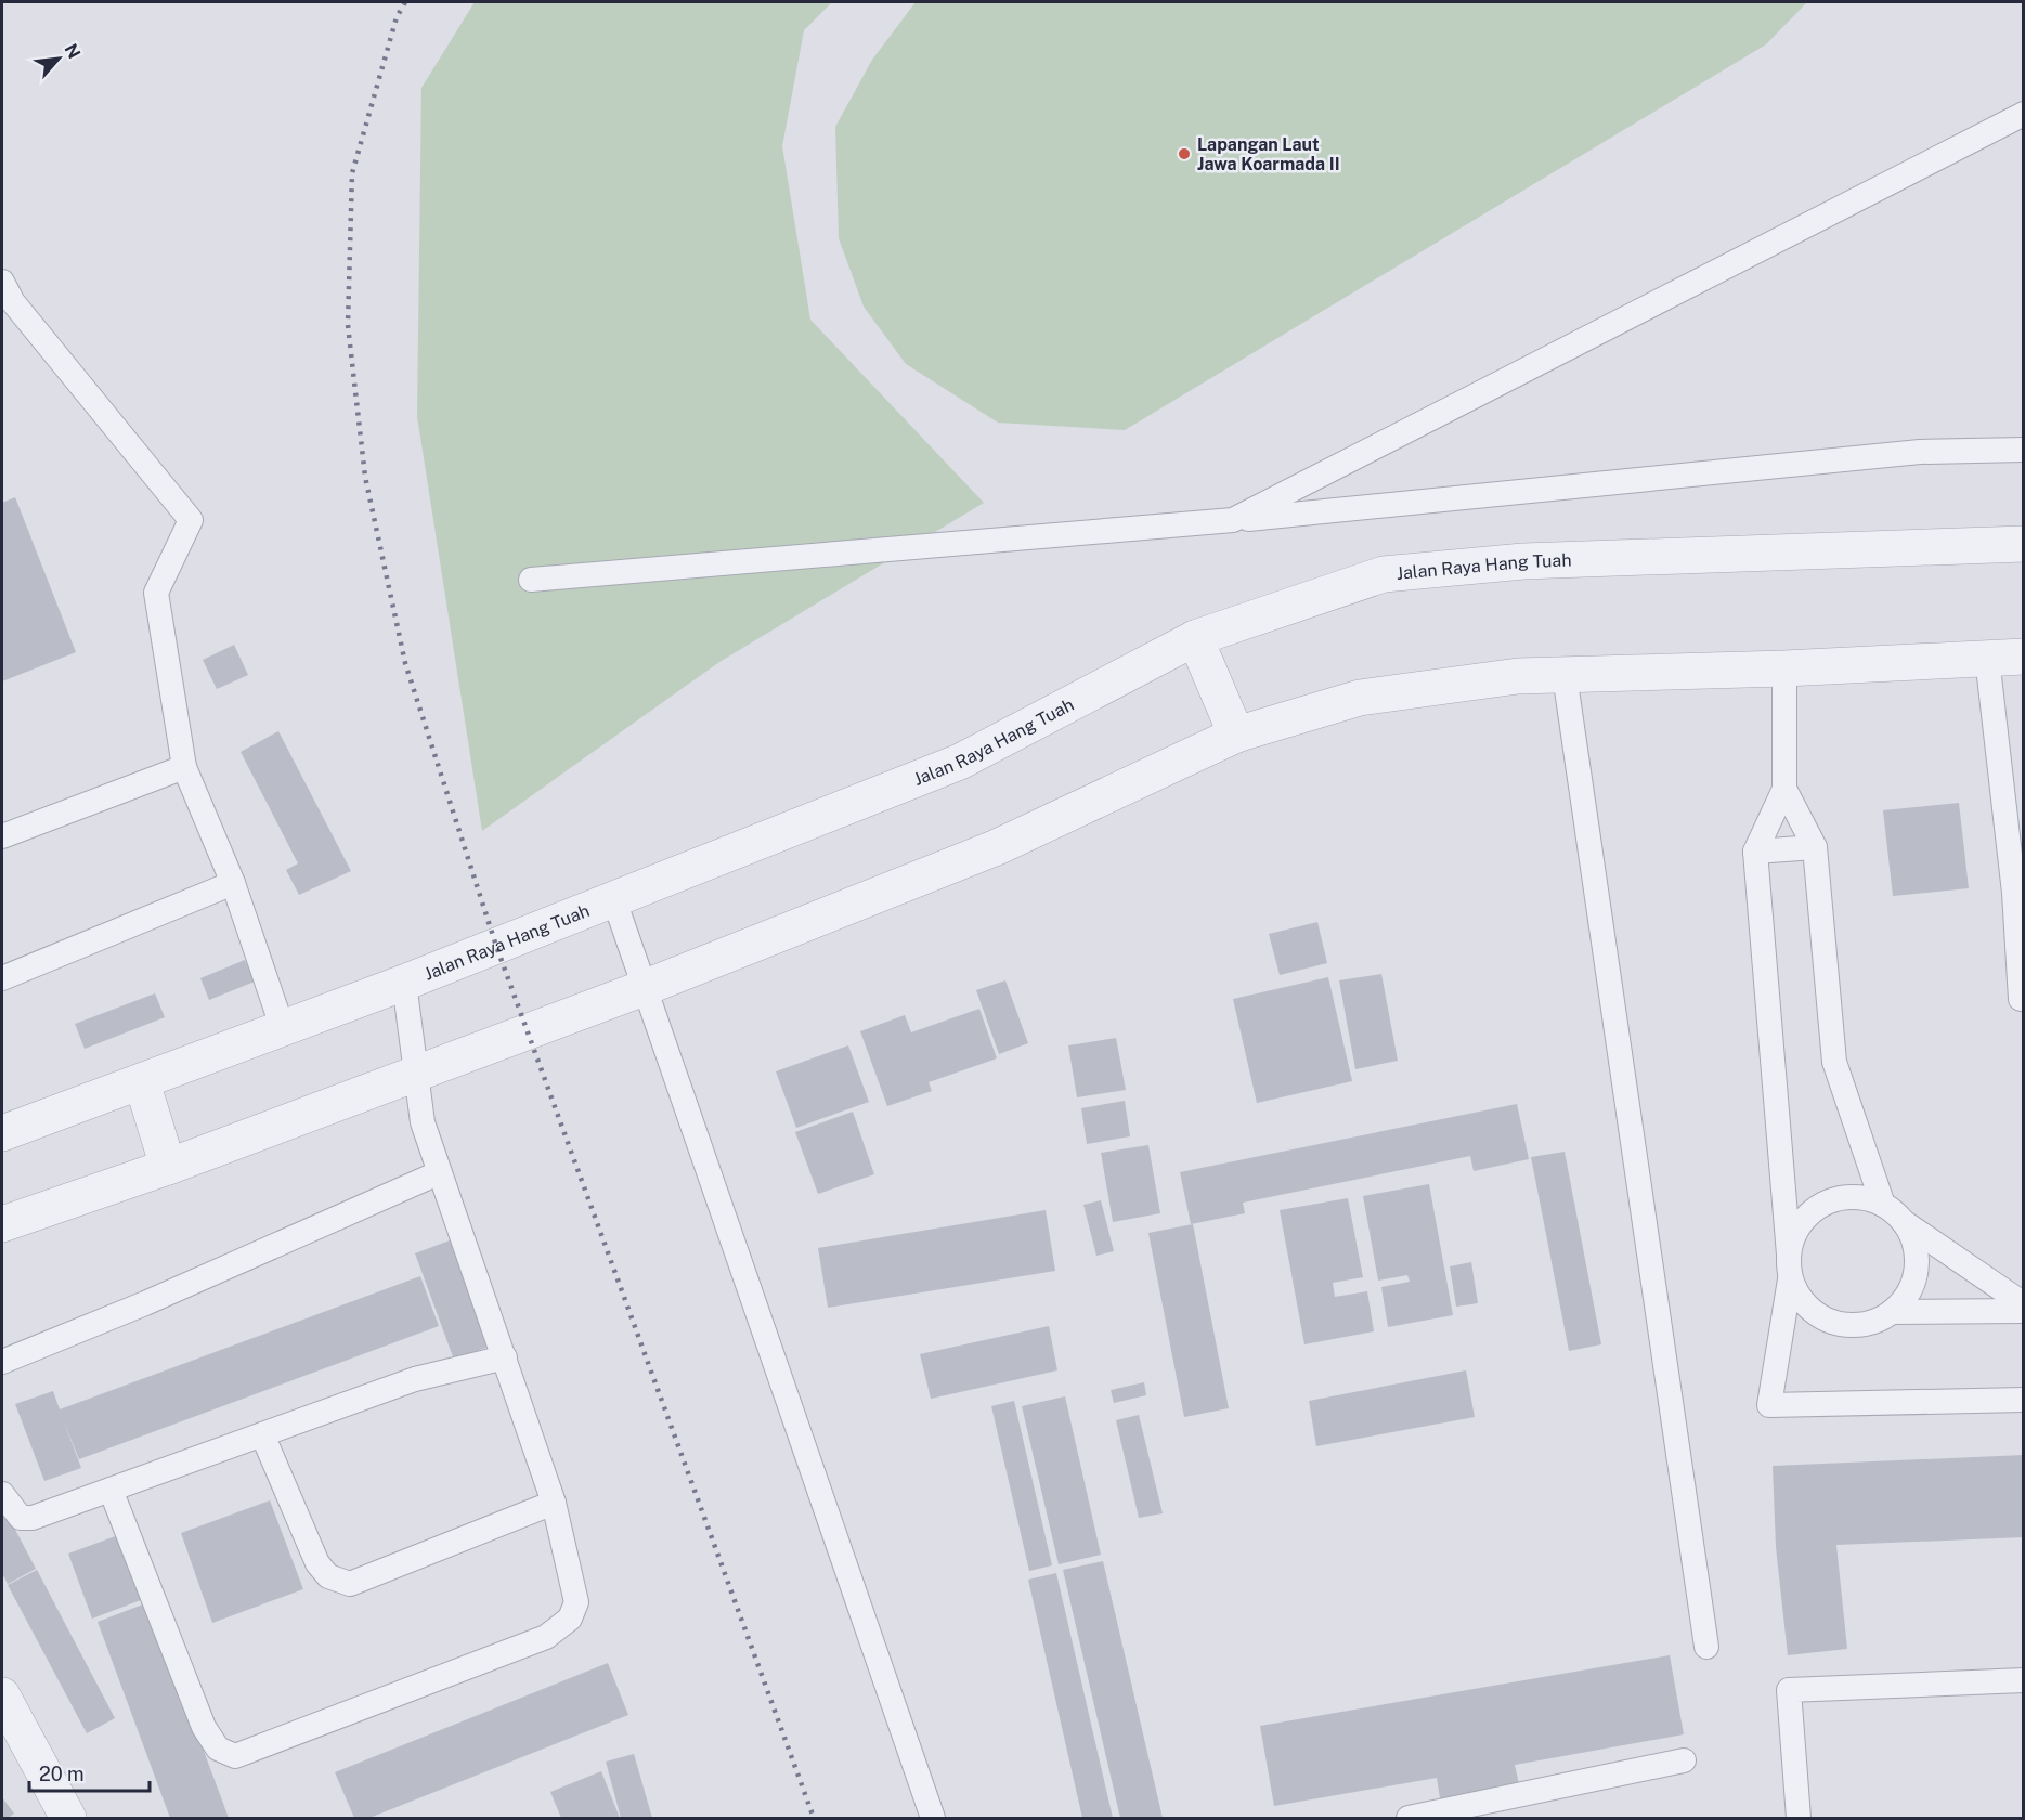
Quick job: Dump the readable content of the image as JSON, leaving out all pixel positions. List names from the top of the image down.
{
  "streets": {
    "street": ["Jalan Raya Hang Tuah"]
  },
  "places": ["Lapangan Laut Jawa Koarmada II"],
  "scale_bar": "20 m",
  "north": "top right"
}
